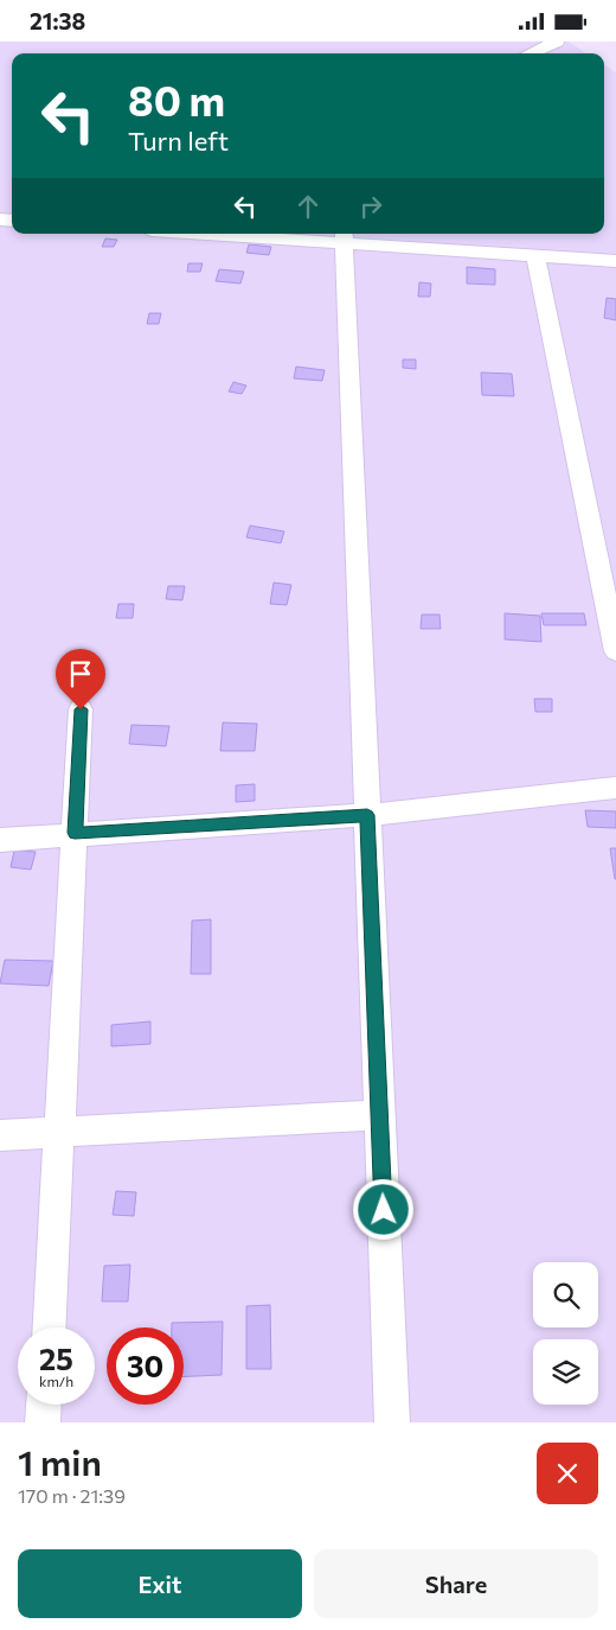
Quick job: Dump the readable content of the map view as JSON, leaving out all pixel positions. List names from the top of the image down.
{
  "page": {
    "status": "21:38",
    "turn": ["80 m", "Turn left"],
    "speed": "25 km/h",
    "limit": "30",
    "heading": ["1 min", "170 m · 21:39"],
    "buttons": ["Exit", "Share"]
  }
}
